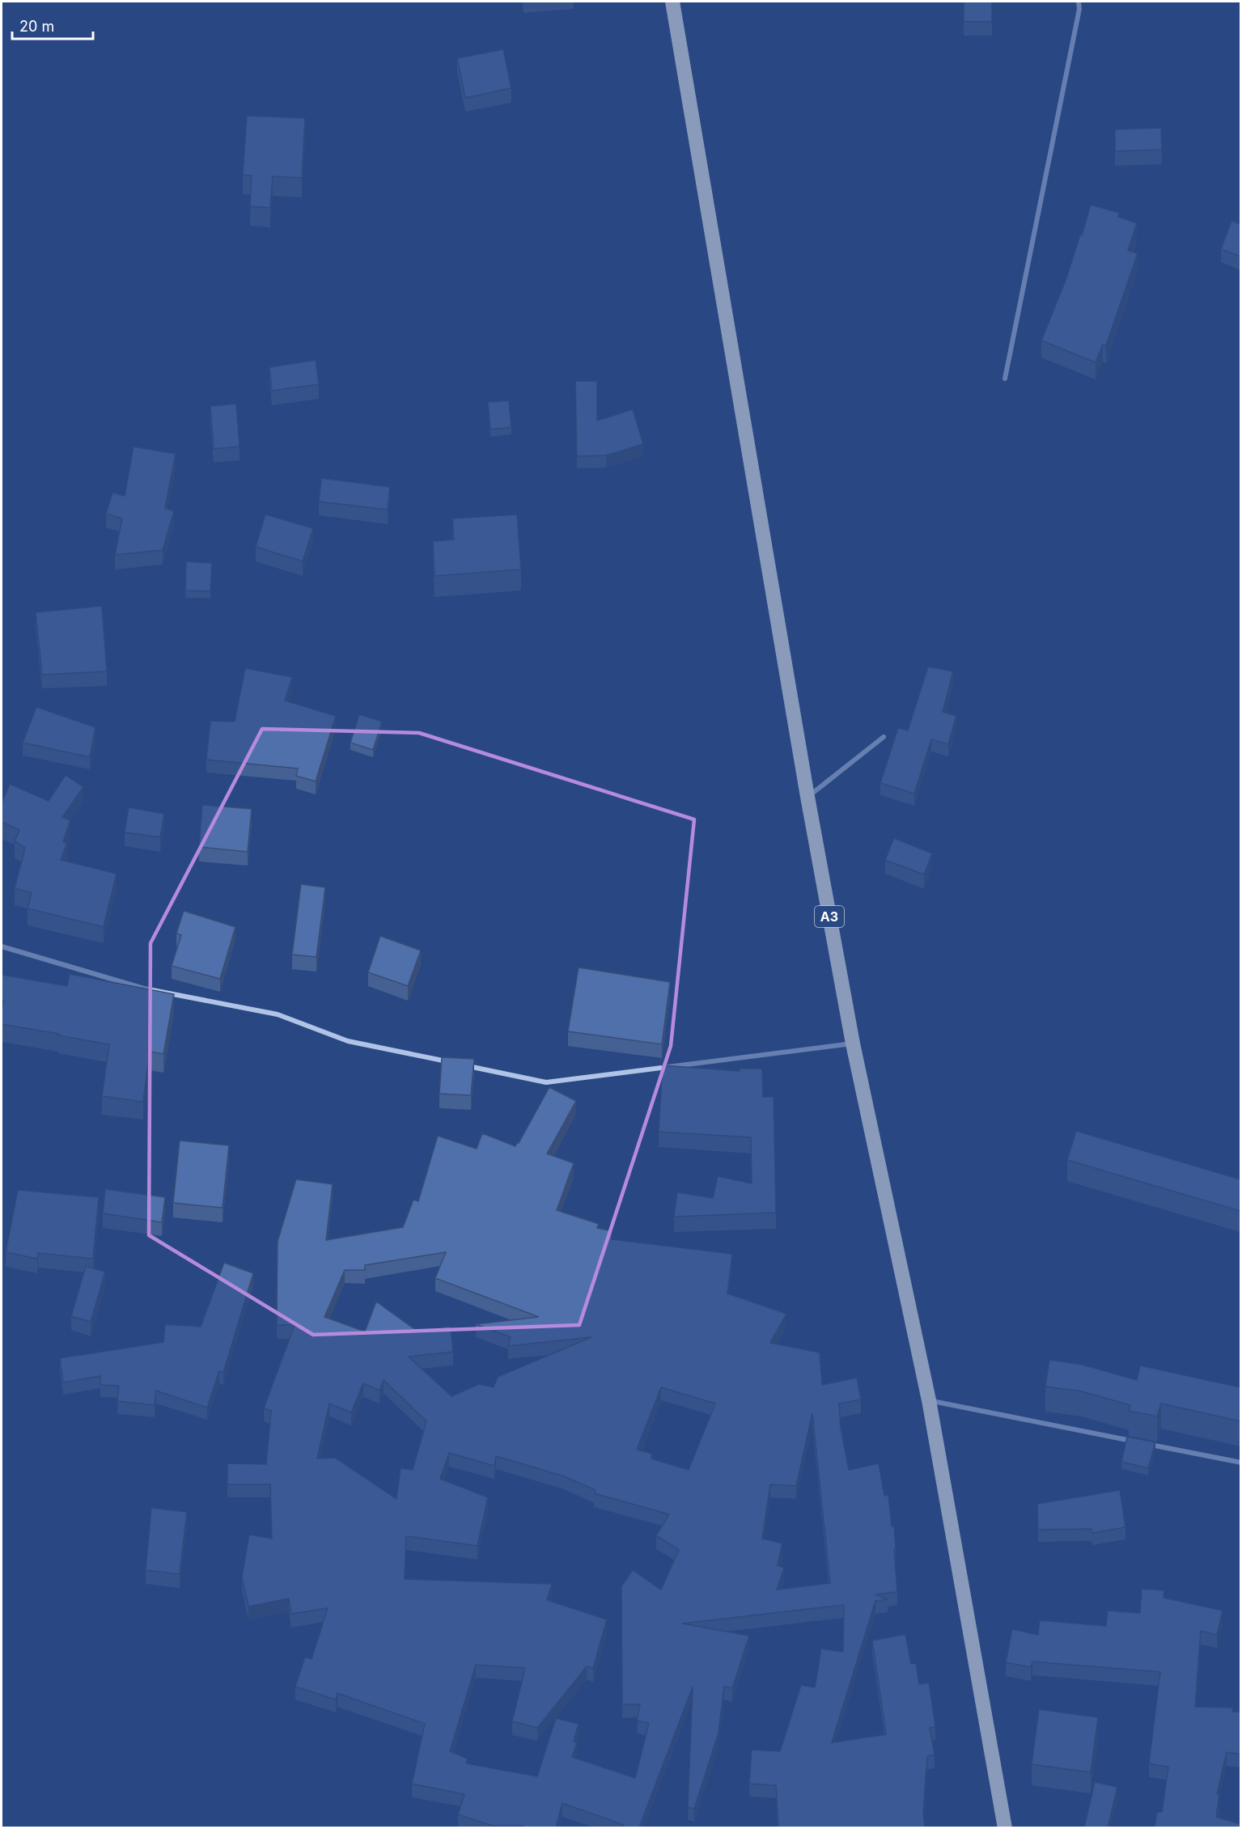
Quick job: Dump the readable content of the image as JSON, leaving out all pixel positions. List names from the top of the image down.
{
  "streets": {
    "highway": ["A3"]
  },
  "scale_bar": "20 m"
}
